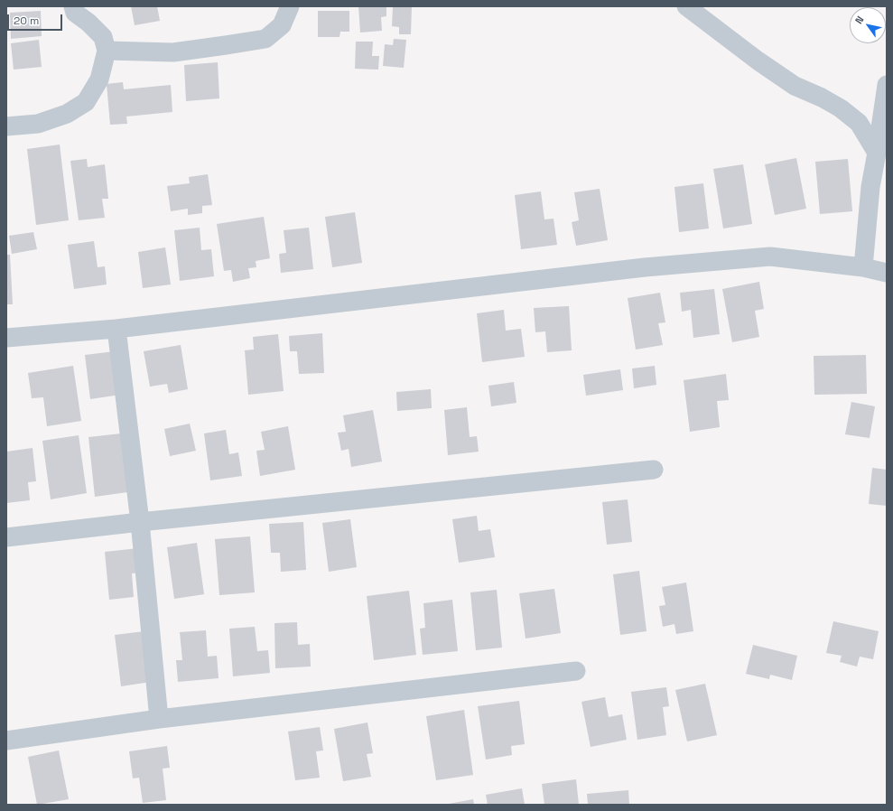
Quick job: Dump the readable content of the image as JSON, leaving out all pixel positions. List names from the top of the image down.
{
  "scale_bar": "20 m",
  "north": "top left"
}
